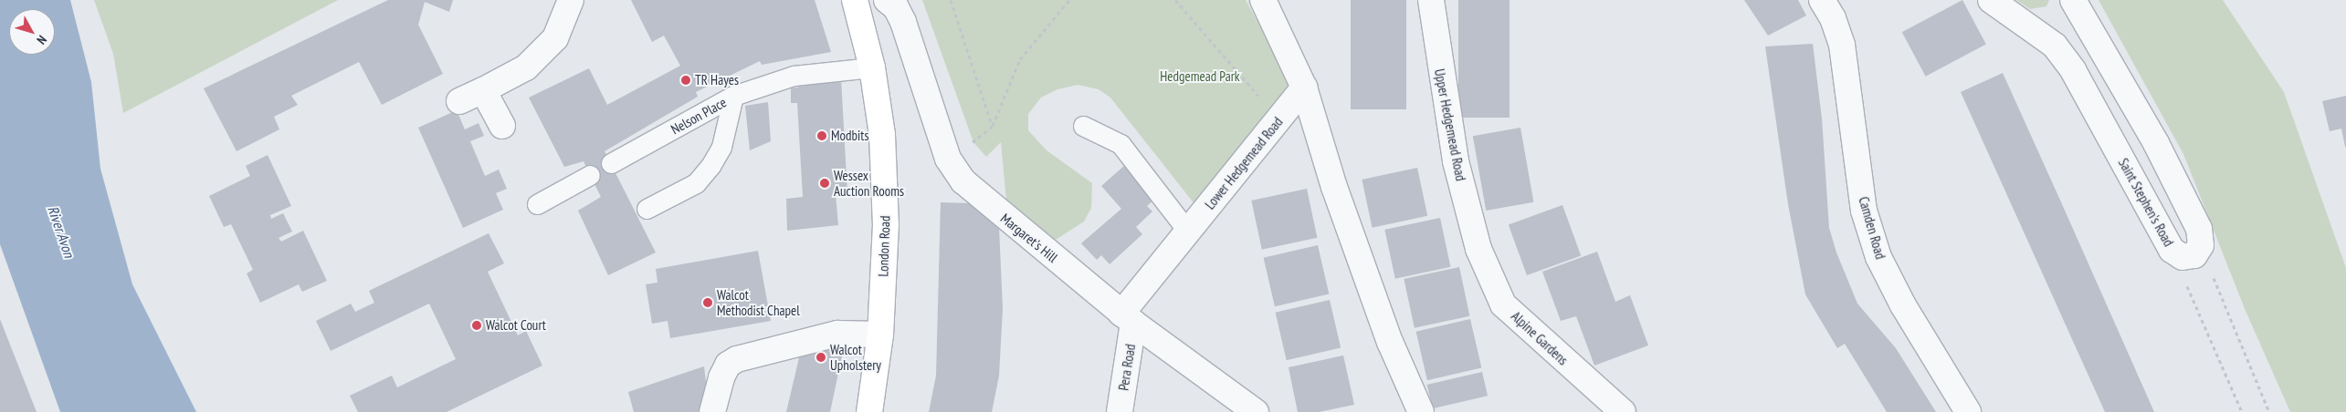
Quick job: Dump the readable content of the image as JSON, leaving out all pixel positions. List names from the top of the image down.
{
  "streets": {
    "main road": ["London Road"],
    "street": [
      "Upper Hedgemead Road",
      "Lower Hedgemead Road",
      "Saint Stephen's Road",
      "Camden Road",
      "Margaret's Hill",
      "Alpine Gardens",
      "Pera Road"
    ],
    "lane": ["Nelson Place"]
  },
  "crossings": [
    ["Nelson Place", "London Road"],
    ["Upper Hedgemead Road", "Alpine Gardens"],
    ["Lower Hedgemead Road", "Margaret's Hill"],
    ["Lower Hedgemead Road", "Pera Road"],
    ["Margaret's Hill", "Pera Road"]
  ],
  "water": ["River Avon"],
  "parks": ["Hedgemead Park"],
  "places": [
    "TR Hayes",
    "Modbits",
    "Wessex Auction Rooms",
    "Walcot Methodist Chapel",
    "Walcot Court",
    "Walcot Upholstery"
  ],
  "north": "bottom right"
}
